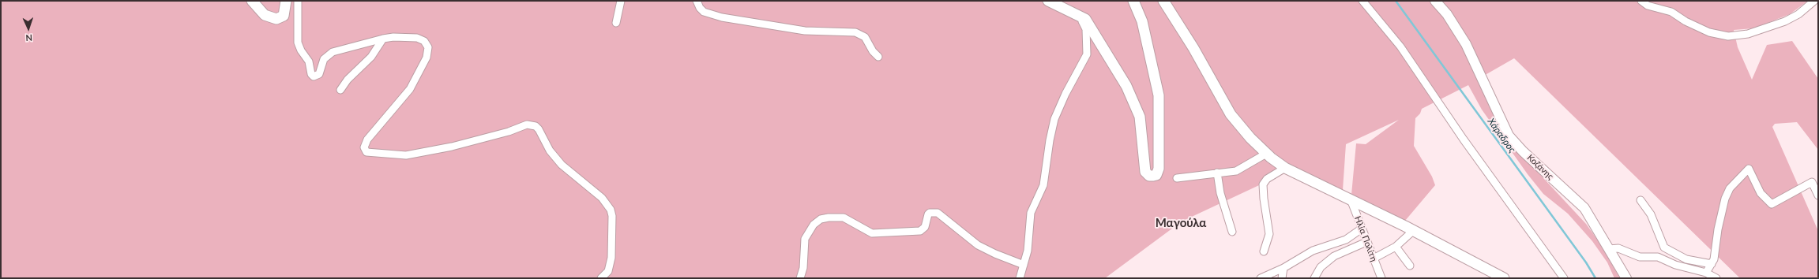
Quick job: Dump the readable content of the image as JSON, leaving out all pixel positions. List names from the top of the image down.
{
  "streets": {
    "street": ["Κοζάνης", "Ηλία Πολίτη"]
  },
  "districts": ["Μαγούλα"],
  "water": ["Χάραδρος"],
  "north": "bottom"
}
